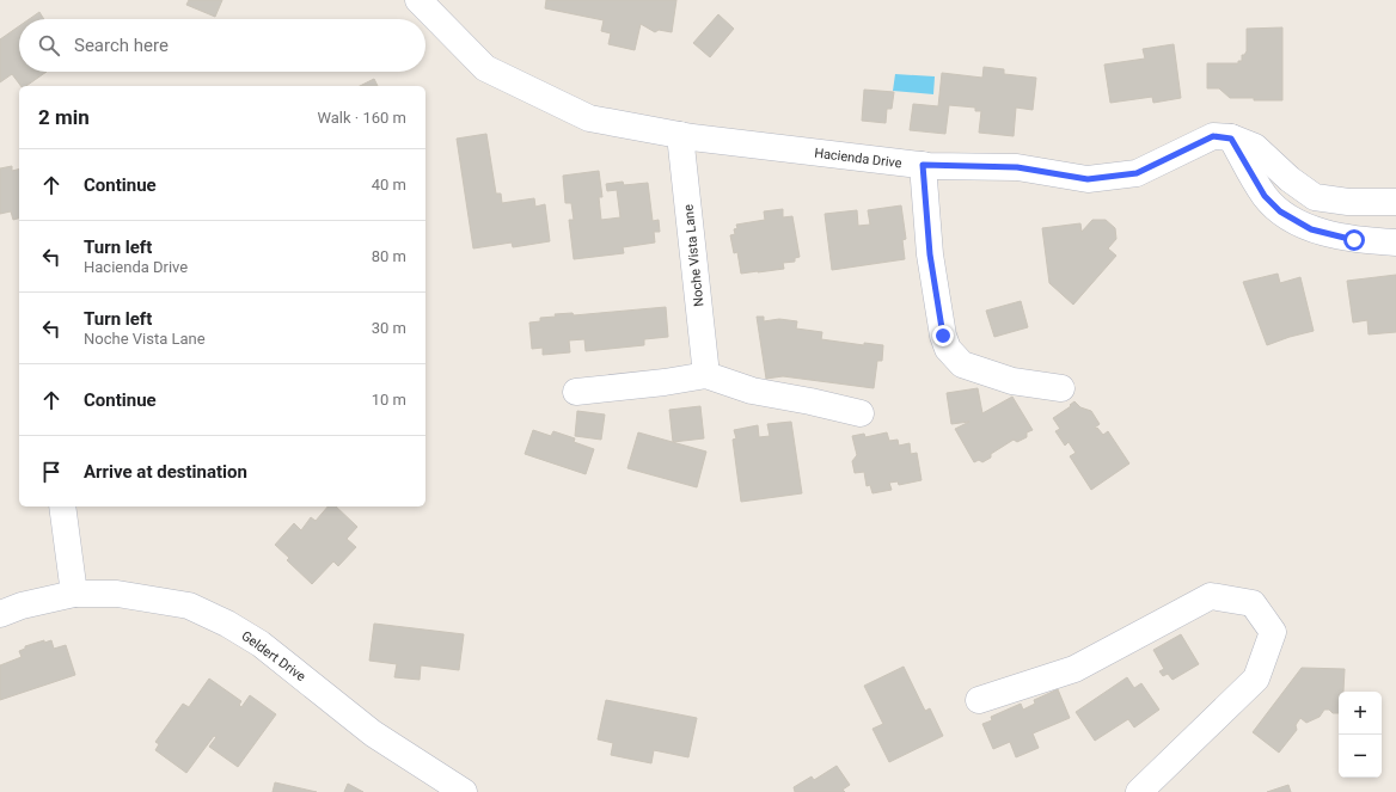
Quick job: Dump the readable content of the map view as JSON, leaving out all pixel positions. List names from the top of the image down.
{
  "streets": {
    "street": ["Hacienda Drive", "Noche Vista Lane", "Geldert Drive"]
  },
  "crossings": [
    ["Hacienda Drive", "Noche Vista Lane"]
  ],
  "page": {
    "search": "Search here",
    "heading": ["2 min", "Walk · 160 m"],
    "list": [
      ["Continue", "40 m"],
      ["Turn left", "Hacienda Drive", "80 m"],
      ["Turn left", "Noche Vista Lane", "30 m"],
      ["Continue", "10 m"],
      "Arrive at destination"
    ],
    "map_buttons": ["+", "−"]
  }
}
